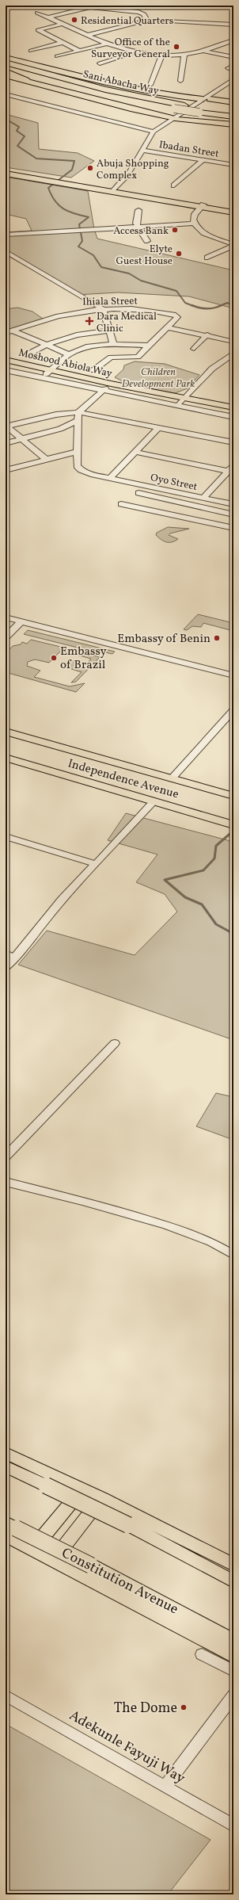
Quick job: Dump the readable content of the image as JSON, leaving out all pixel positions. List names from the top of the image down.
{
  "streets": {
    "highway": ["Sani Abacha Way"],
    "main road": ["Moshood Abiola Way", "Independence Avenue", "Constitution Avenue"],
    "street": [
      "Ibadan Street",
      "Ihiala Street",
      "Oyo Street",
      "Adekunle Fayuji Way"
    ]
  },
  "parks": ["Children Development Park"],
  "places": {
    "other": [
      "Residential Quarters",
      "Office of the Surveyor General",
      "Abuja Shopping Complex",
      "Access Bank",
      "Elyte Guest House",
      "Embassy of Benin",
      "Embassy of Brazil",
      "The Dome"
    ],
    "health": ["Dara Medical Clinic"]
  }
}
